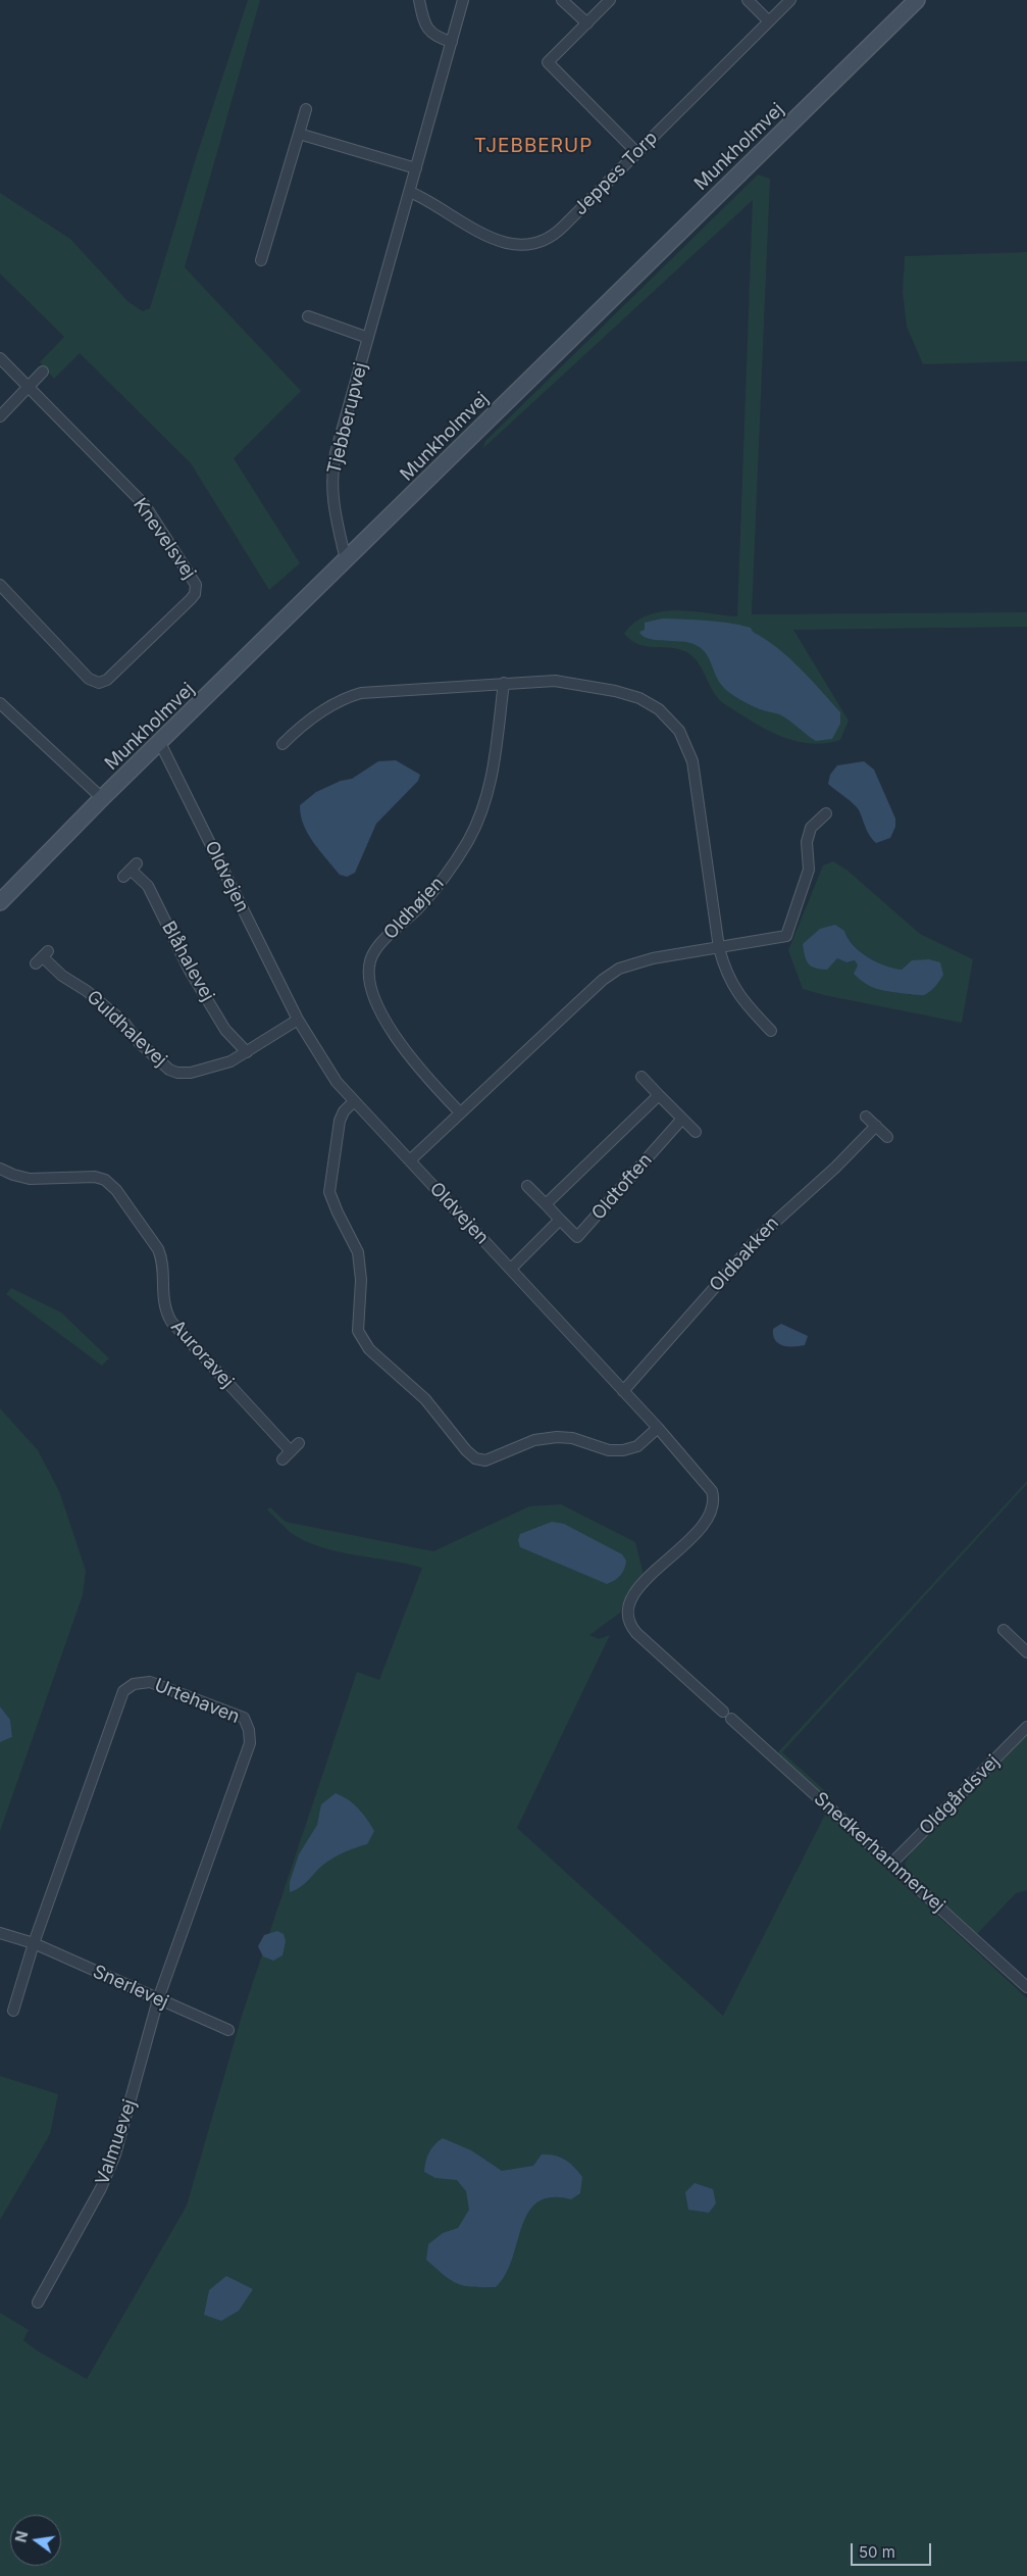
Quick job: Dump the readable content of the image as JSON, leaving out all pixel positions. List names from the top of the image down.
{
  "streets": {
    "street": [
      "Munkholmvej",
      "Jeppes Torp",
      "Tjebberupvej",
      "Knevelsvej",
      "Oldvejen",
      "Oldhøjen",
      "Blåhalevej",
      "Guldhalevej",
      "Oldtoften",
      "Oldbakken",
      "Auroravej",
      "Urtehaven",
      "Oldgårdsvej",
      "Snedkerhammervej",
      "Snerlevej",
      "Valmuevej"
    ]
  },
  "crossings": [
    ["Munkholmvej", "Tjebberupvej"],
    ["Munkholmvej", "Oldvejen"],
    ["Jeppes Torp", "Tjebberupvej"],
    ["Oldvejen", "Guldhalevej"],
    ["Oldvejen", "Oldbakken"],
    ["Oldvejen", "Snedkerhammervej"],
    ["Blåhalevej", "Guldhalevej"],
    ["Urtehaven", "Snerlevej"],
    ["Urtehaven", "Valmuevej"],
    ["Oldgårdsvej", "Snedkerhammervej"],
    ["Snerlevej", "Valmuevej"]
  ],
  "districts": ["TJEBBERUP"],
  "scale_bar": "50 m",
  "north": "left"
}
